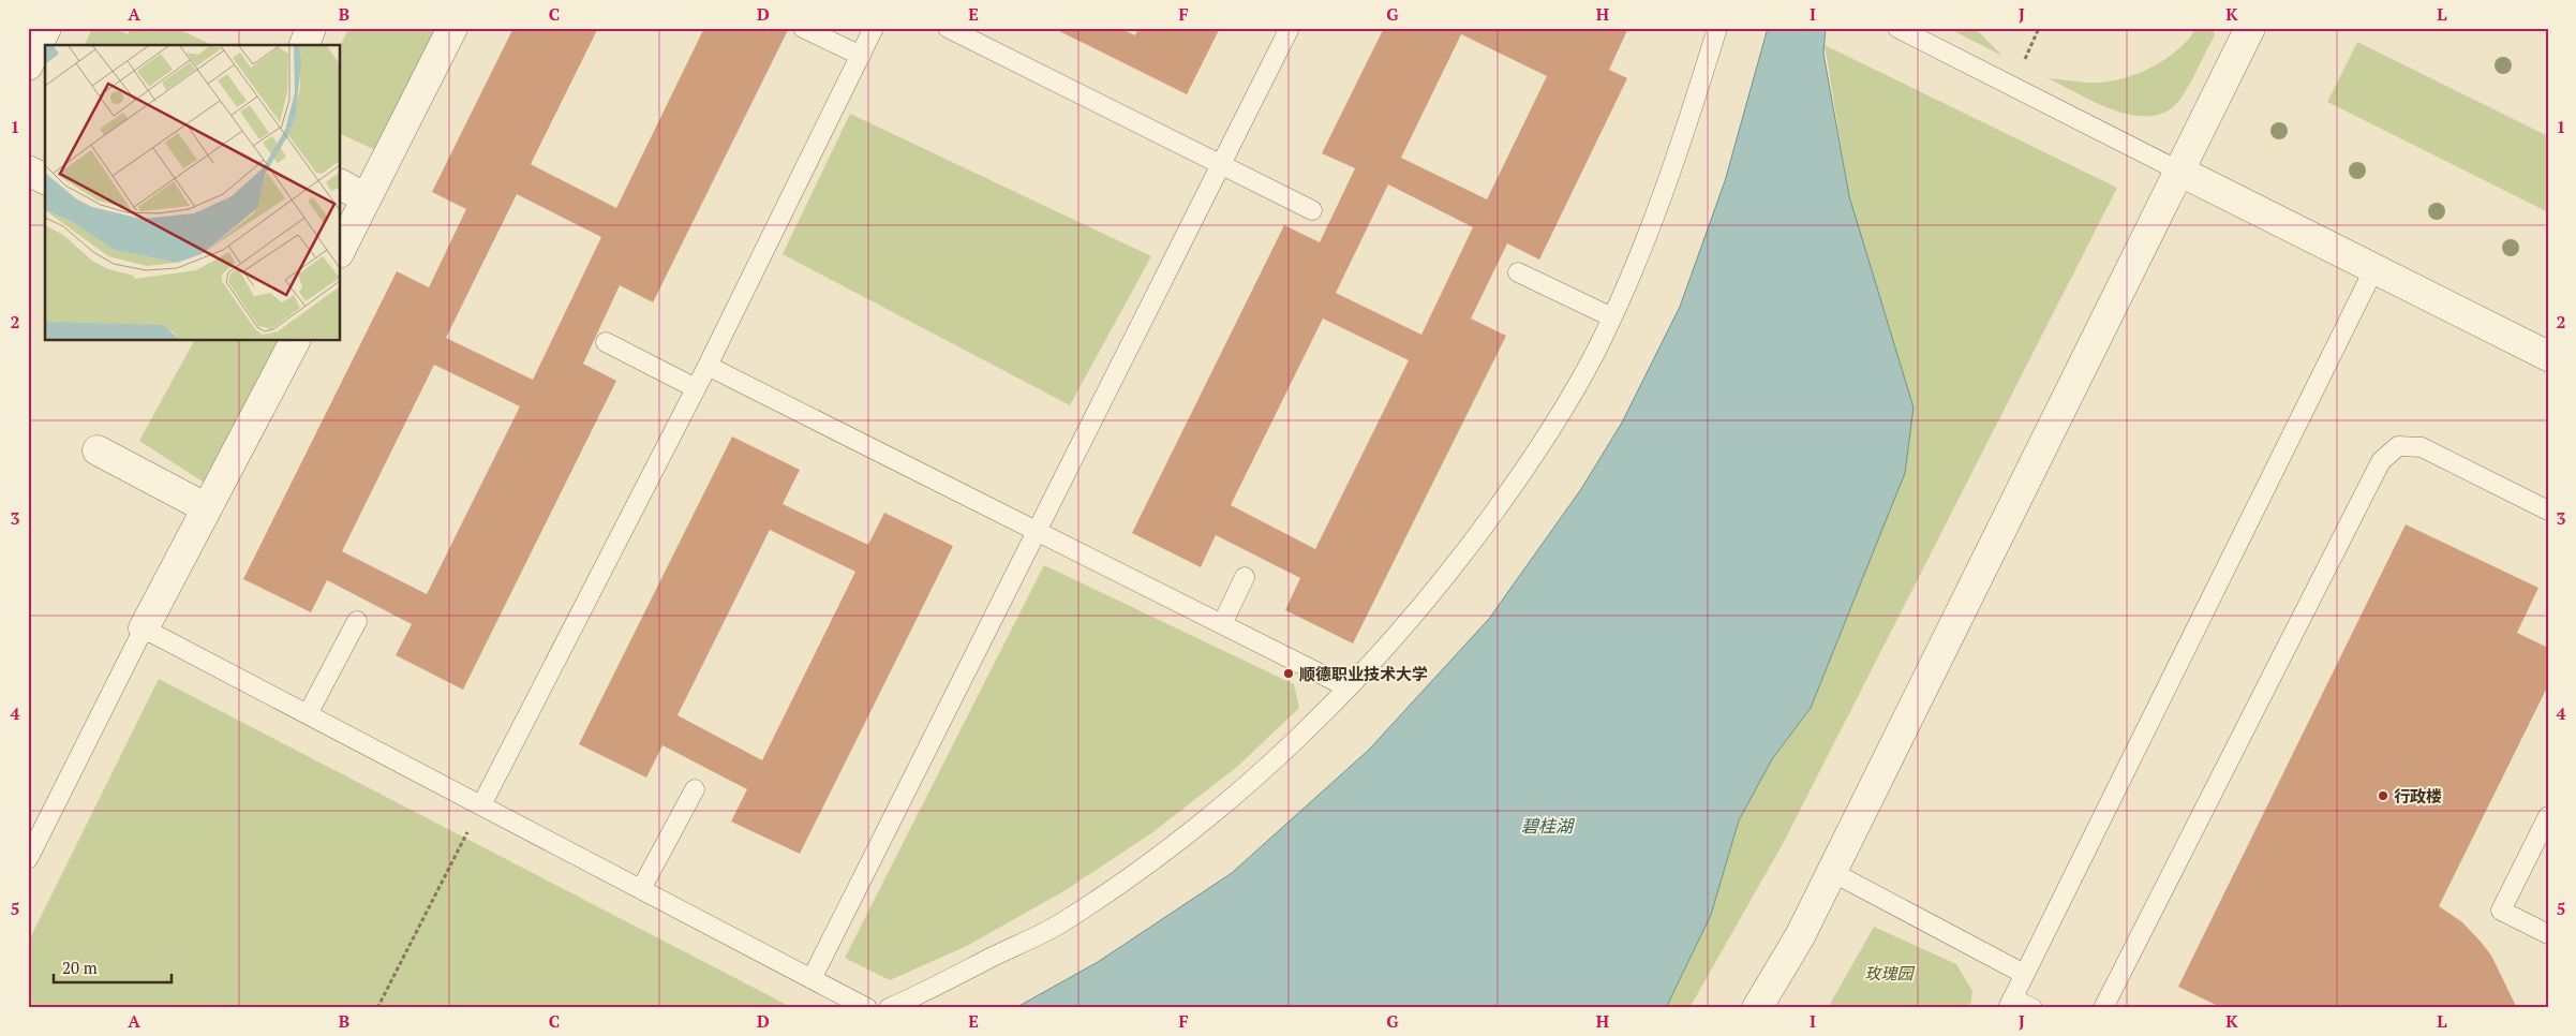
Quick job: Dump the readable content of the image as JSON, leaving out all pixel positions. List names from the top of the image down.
{
  "water": ["碧桂湖"],
  "parks": ["玫瑰园"],
  "places": ["顺德职业技术大学", "行政楼"],
  "scale_bar": "20 m",
  "grid": {
    "columns": [
      "A",
      "B",
      "C",
      "D",
      "E",
      "F",
      "G",
      "H",
      "I",
      "J",
      "K",
      "L"
    ],
    "rows": [
      "1",
      "2",
      "3",
      "4",
      "5"
    ]
  }
}
